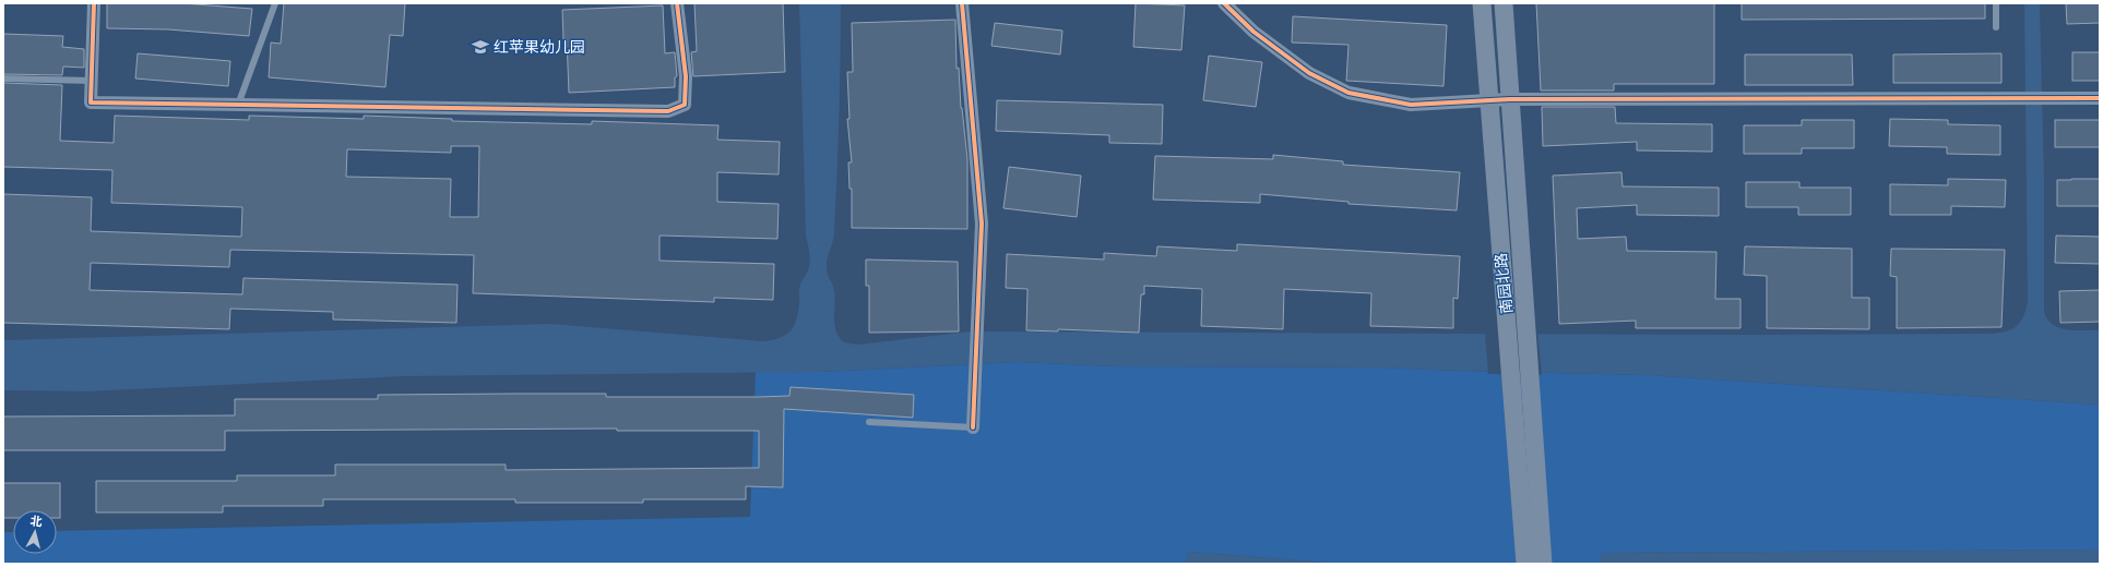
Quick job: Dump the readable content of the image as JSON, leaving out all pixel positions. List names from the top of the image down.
{
  "streets": {
    "main road": ["南园北路"]
  },
  "places": {
    "school or university": ["红苹果幼儿园"]
  },
  "north": "top"
}
